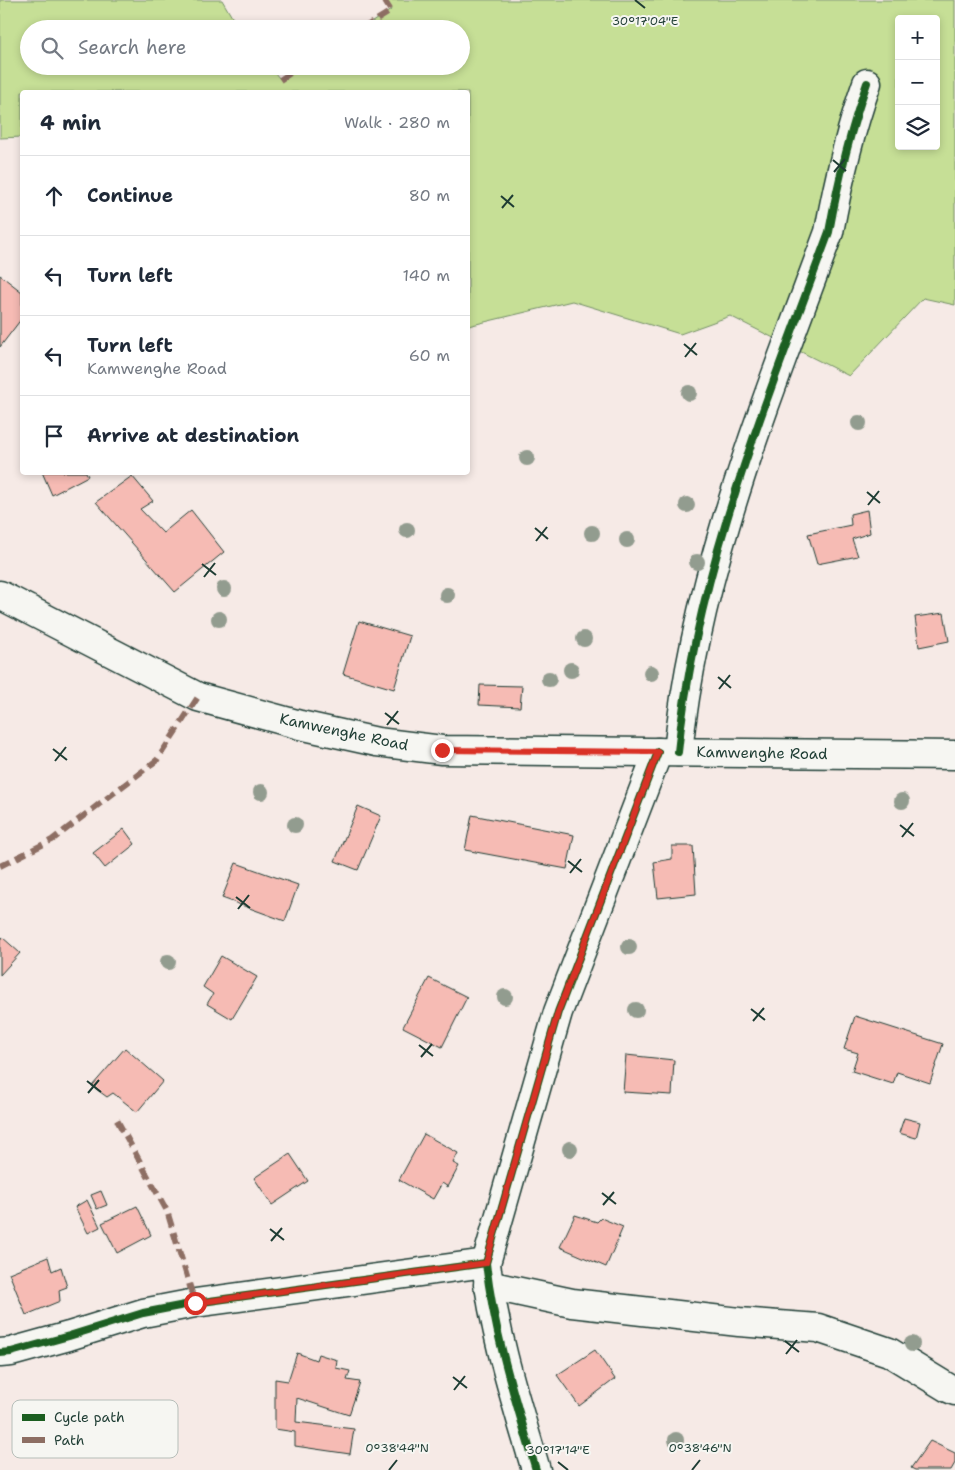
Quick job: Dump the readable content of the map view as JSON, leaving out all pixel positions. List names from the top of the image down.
{
  "streets": {
    "street": ["Kamwenghe Road"]
  },
  "legend": ["Cycle path", "Path"],
  "page": {
    "map_buttons": ["+", "−"],
    "search": "Search here",
    "heading": ["4 min", "Walk · 280 m"],
    "list": [
      ["Continue", "80 m"],
      ["Turn left", "140 m"],
      ["Turn left", "Kamwenghe Road", "60 m"],
      "Arrive at destination"
    ]
  },
  "coordinates": [
    "30°17'04\"E",
    "0°38'44\"N",
    "0°38'46\"N",
    "30°17'14\"E"
  ]
}
